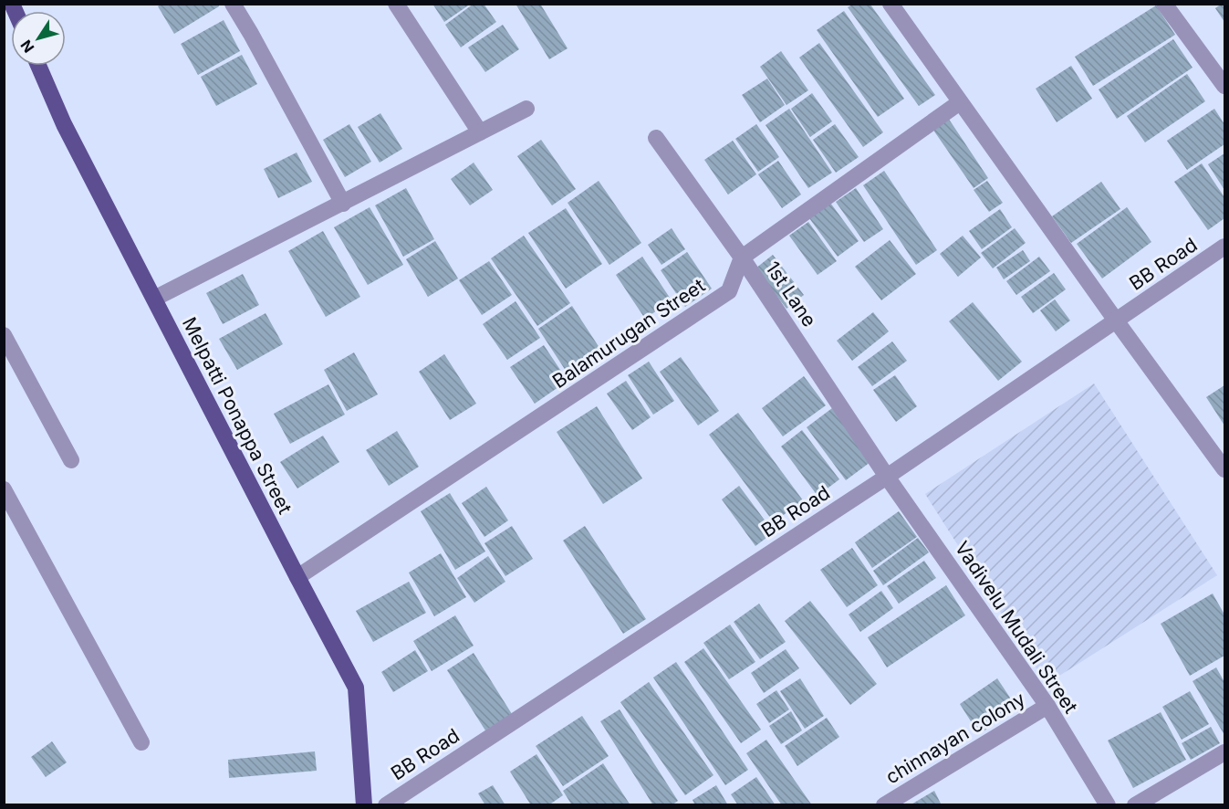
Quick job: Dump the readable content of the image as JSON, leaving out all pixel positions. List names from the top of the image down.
{
  "streets": {
    "main road": ["Melpatti Ponappa Street"],
    "street": [
      "BB Road",
      "1st Lane",
      "Balamurugan Street",
      "Vadivelu Mudali Street",
      "chinnayan colony"
    ]
  },
  "crossings": [
    ["BB Road", "1st Lane"],
    ["BB Road", "Vadivelu Mudali Street"],
    ["1st Lane", "Balamurugan Street"],
    ["1st Lane", "Vadivelu Mudali Street"],
    ["Balamurugan Street", "Melpatti Ponappa Street"],
    ["Vadivelu Mudali Street", "chinnayan colony"]
  ],
  "north": "bottom left"
}
